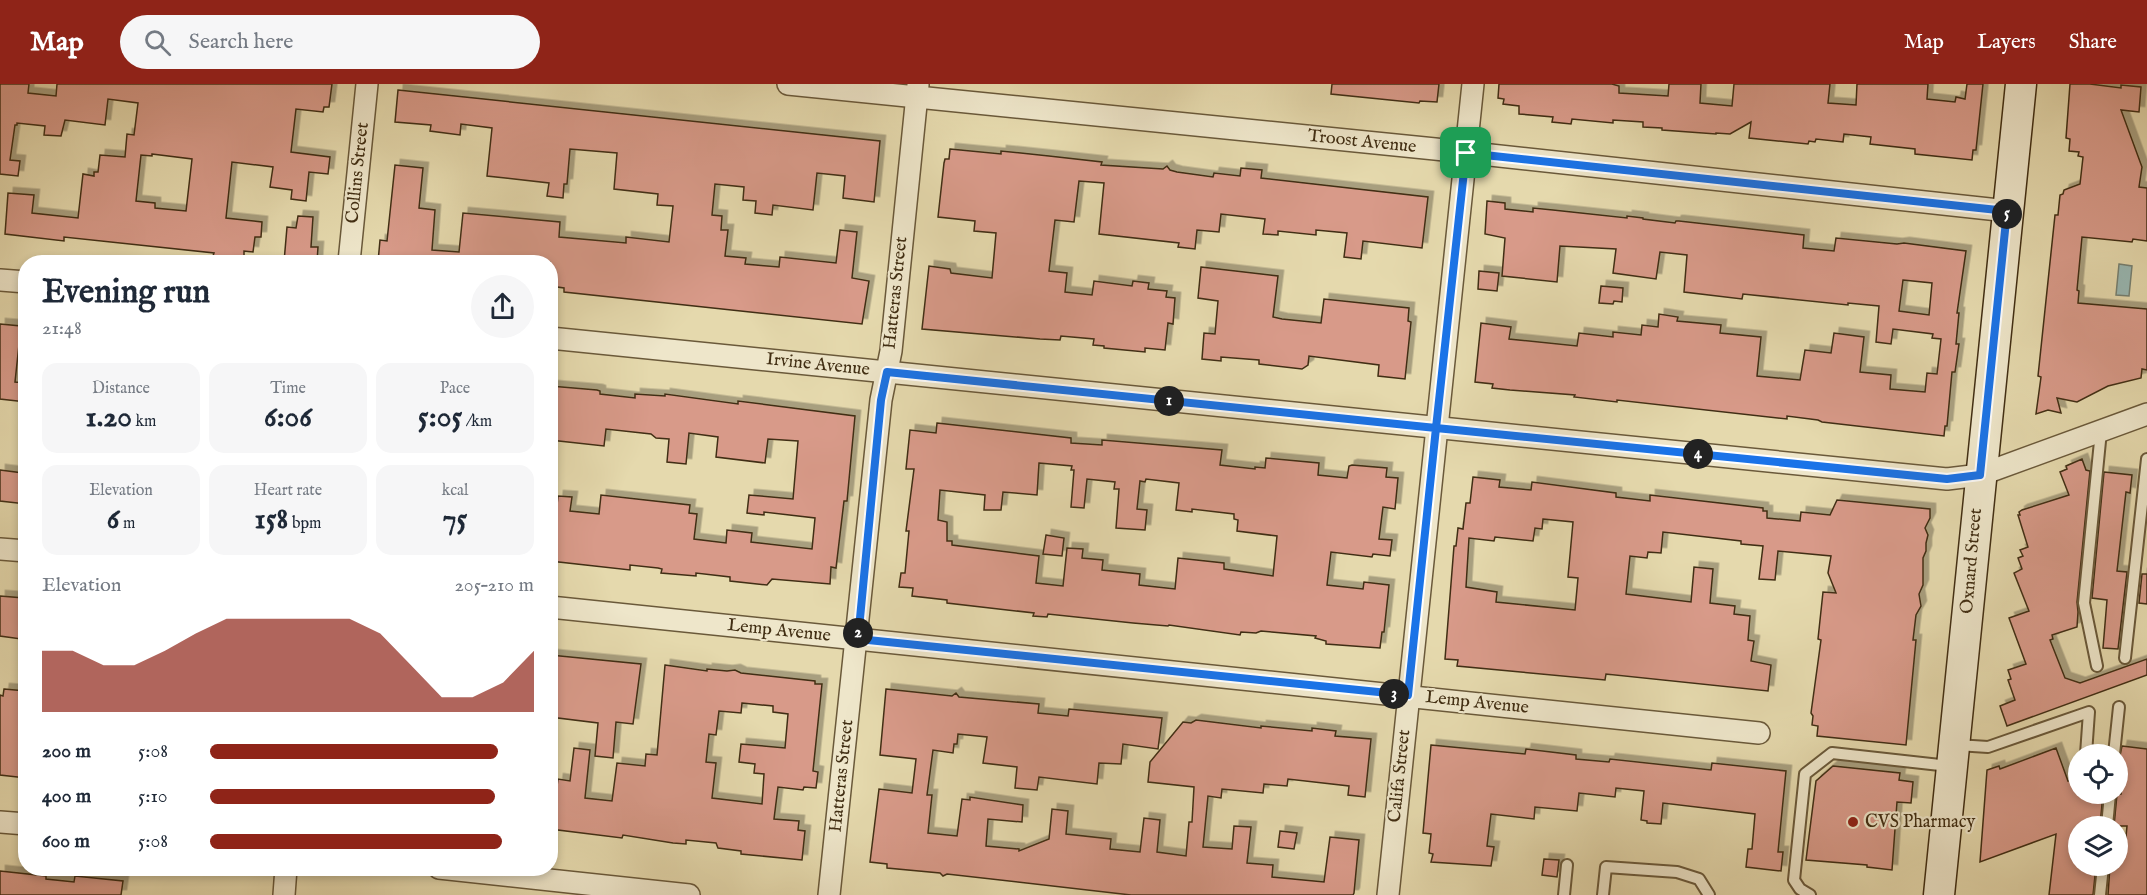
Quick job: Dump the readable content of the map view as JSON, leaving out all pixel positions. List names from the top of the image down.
{
  "streets": {
    "main road": ["Oxnard Street"],
    "street": [
      "Troost Avenue",
      "Collins Street",
      "Hatteras Street",
      "Irvine Avenue",
      "Lemp Avenue",
      "Califa Street"
    ]
  },
  "crossings": [
    ["Troost Avenue", "Hatteras Street"],
    ["Troost Avenue", "Oxnard Street"],
    ["Troost Avenue", "Califa Street"],
    ["Hatteras Street", "Irvine Avenue"],
    ["Hatteras Street", "Lemp Avenue"],
    ["Irvine Avenue", "Oxnard Street"],
    ["Irvine Avenue", "Califa Street"],
    ["Lemp Avenue", "Califa Street"]
  ],
  "places": ["CVS Pharmacy"],
  "page": {
    "header": "Map",
    "search": "Search here",
    "nav": ["Map", "Layers", "Share"],
    "pins": [
      "5",
      "1",
      "4",
      "2",
      "3"
    ],
    "heading": ["Evening run", "21:48"],
    "stats": [
      ["Distance", "1.20 km"],
      ["Time", "6:06"],
      ["Pace", "5:05 /km"],
      ["Elevation", "6 m"],
      ["Heart rate", "158 bpm"],
      ["kcal", "75"]
    ],
    "chart": ["Elevation", "205–210 m"],
    "list": [
      {
        "name": "200 m",
        "note": "5:08"
      },
      {
        "name": "400 m",
        "note": "5:10"
      },
      {
        "name": "600 m",
        "note": "5:08"
      }
    ]
  }
}
